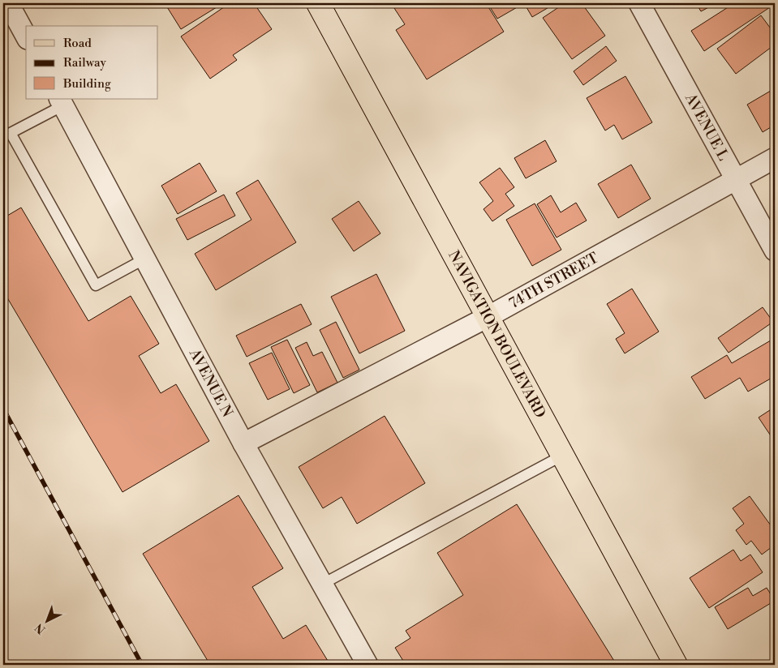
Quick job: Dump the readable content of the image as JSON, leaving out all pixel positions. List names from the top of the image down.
{
  "streets": {
    "main road": ["NAVIGATION BOULEVARD"],
    "street": ["AVENUE L", "74TH STREET", "AVENUE N"]
  },
  "crossings": [
    ["AVENUE L", "74TH STREET"],
    ["74TH STREET", "NAVIGATION BOULEVARD"],
    ["74TH STREET", "AVENUE N"]
  ],
  "legend": ["Road", "Railway", "Building"],
  "north": "bottom left"
}
